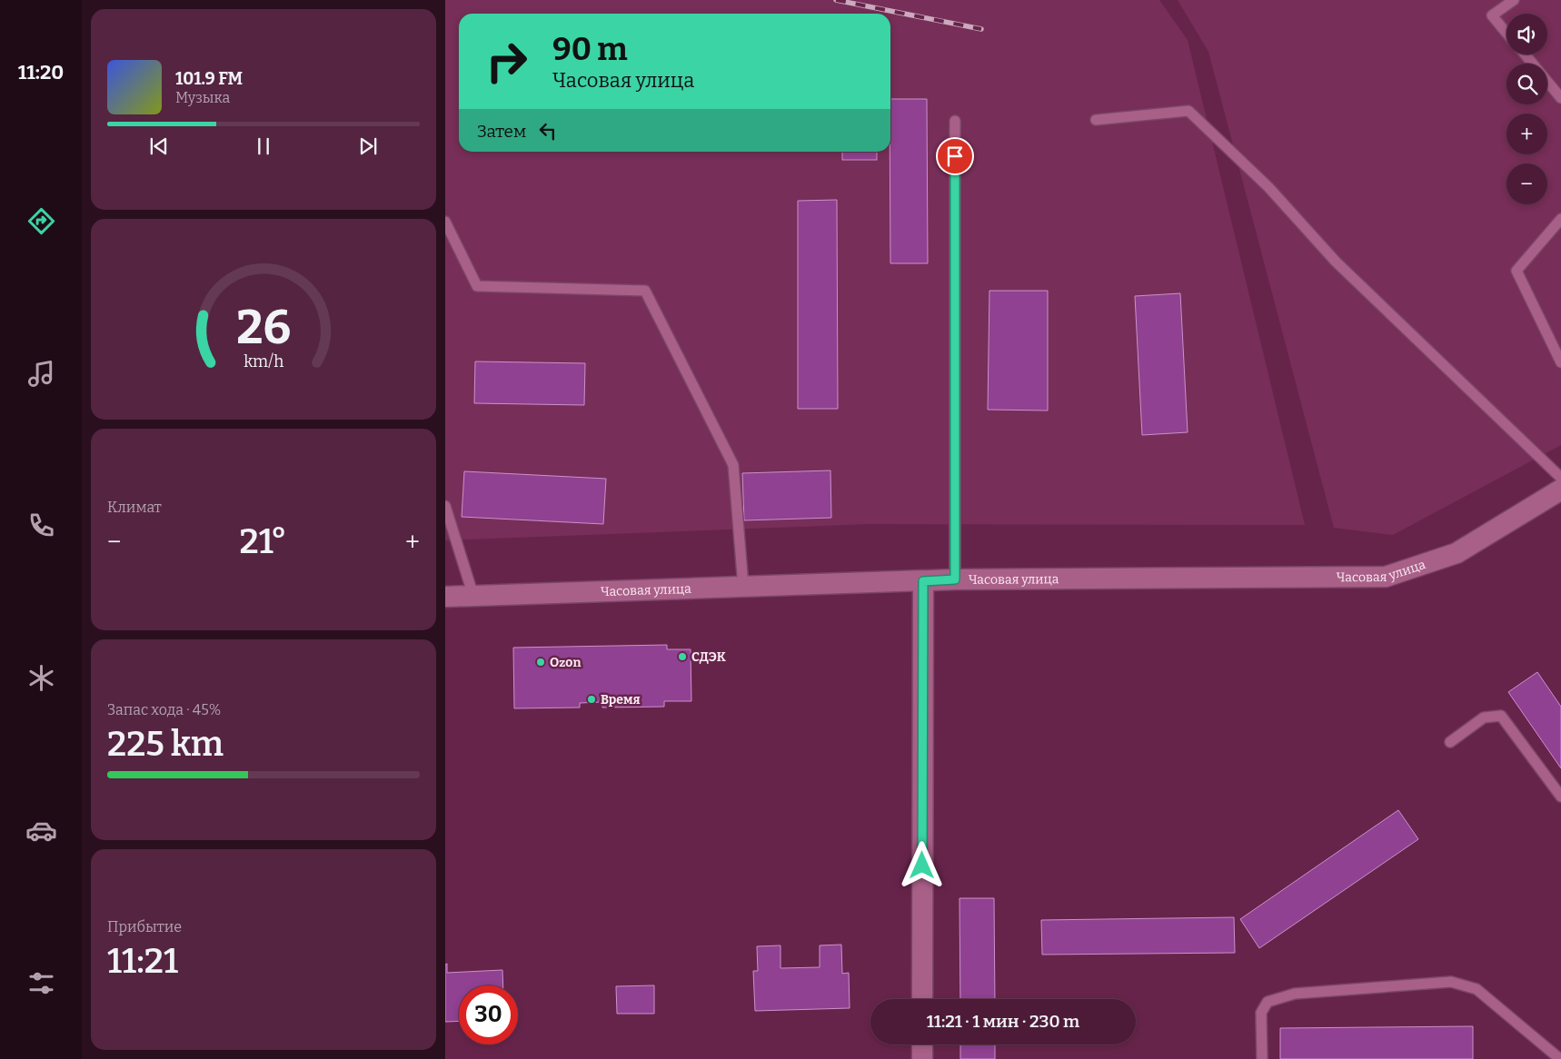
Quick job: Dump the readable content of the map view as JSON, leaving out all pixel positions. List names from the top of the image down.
{
  "streets": {
    "street": ["Часовая улица"]
  },
  "places": ["СДЭК", "Ozon", "Время"],
  "page": {
    "tabs": "11:20",
    "map_buttons": ["+", "−"],
    "turn": ["90 m", "Часовая улица"],
    "song": ["101.9 FM", "Музыка"],
    "then": "Затем",
    "tile": [
      "Климат",
      ["Запас хода · 45%", "225 km"],
      ["Прибытие", "11:21"]
    ],
    "heat": ["−", "21°", "+"],
    "limit": "30",
    "trip": "11:21 · 1 мин · 230 m",
    "gauge": ["26", "km/h"]
  }
}
